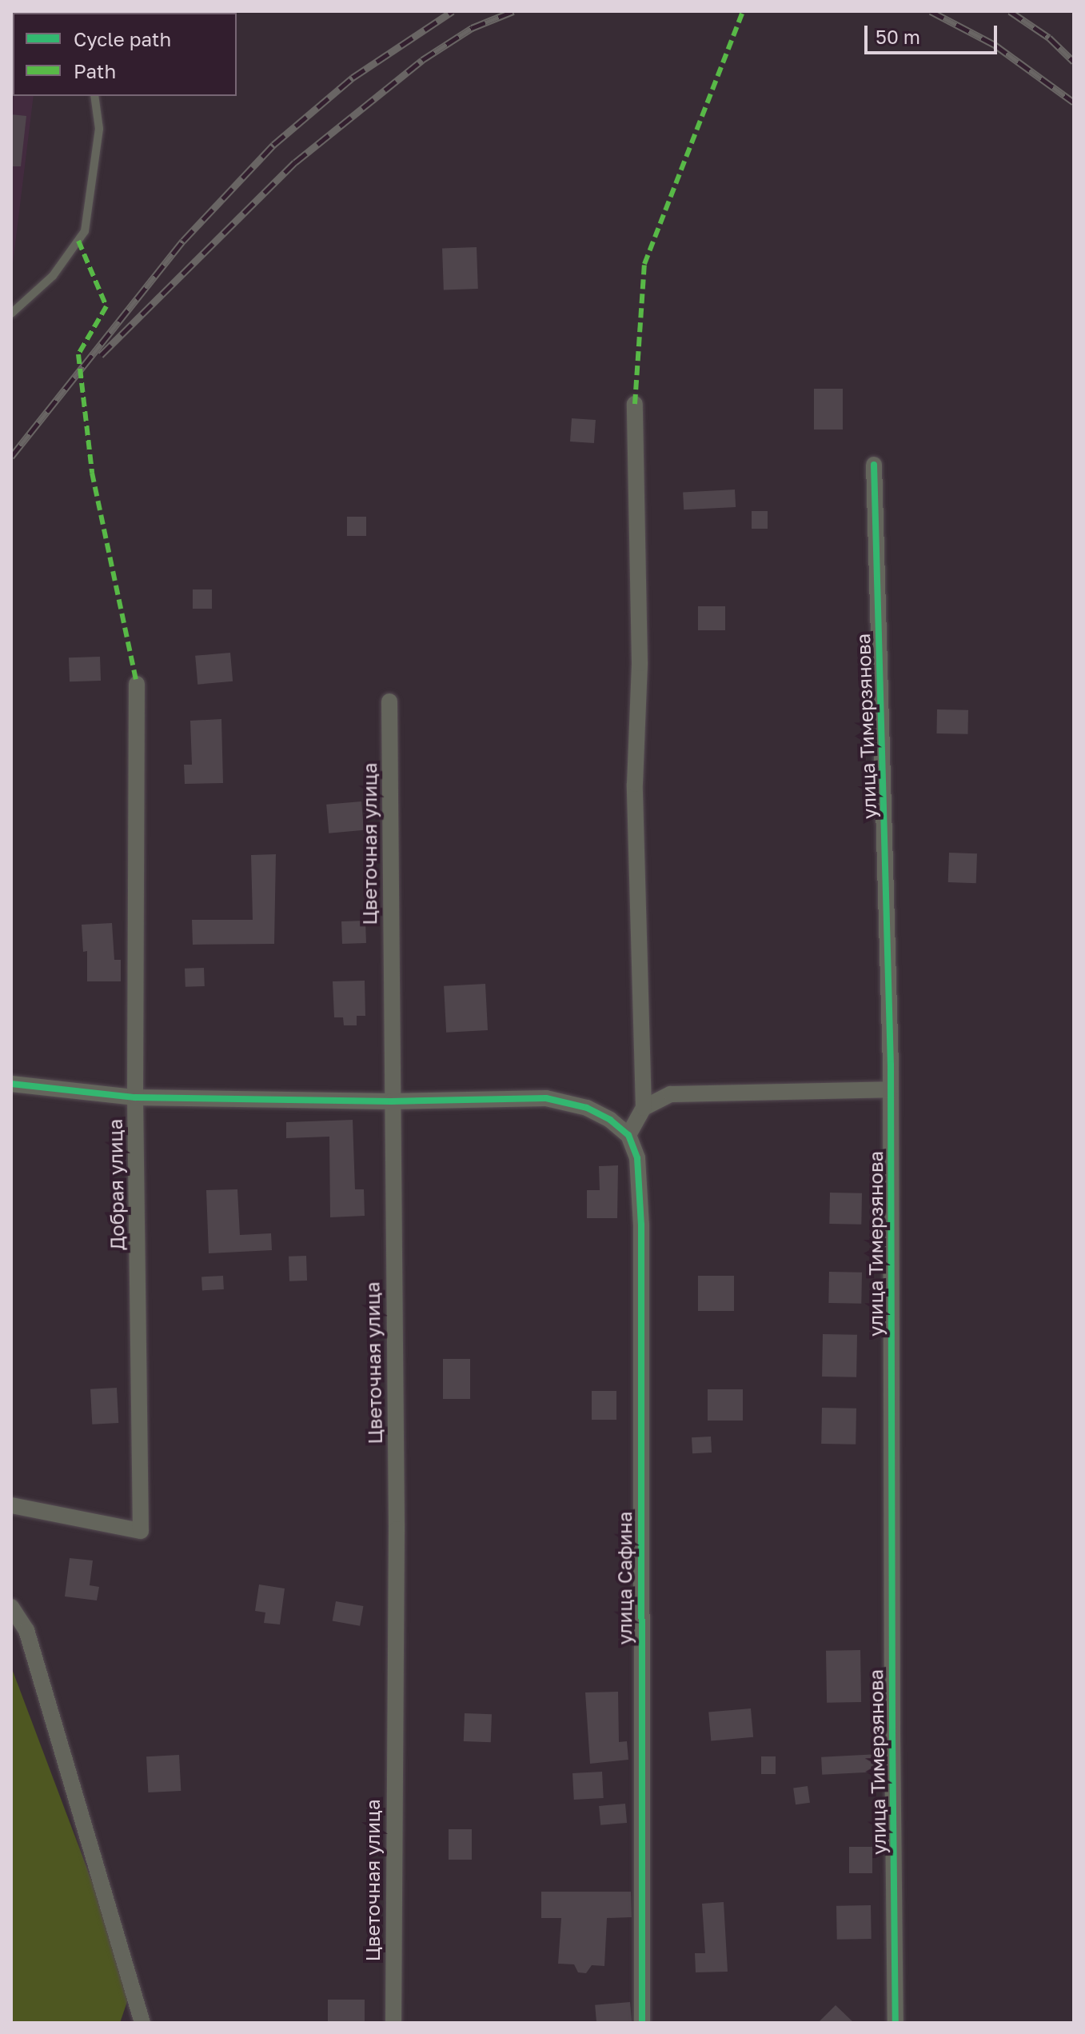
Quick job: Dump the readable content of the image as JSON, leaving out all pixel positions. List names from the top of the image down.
{
  "streets": {
    "street": [
      "улица Тимерзянова",
      "Цветочная улица",
      "Добрая улица",
      "улица Сафина"
    ]
  },
  "legend": ["Cycle path", "Path"],
  "scale_bar": "50 m"
}
